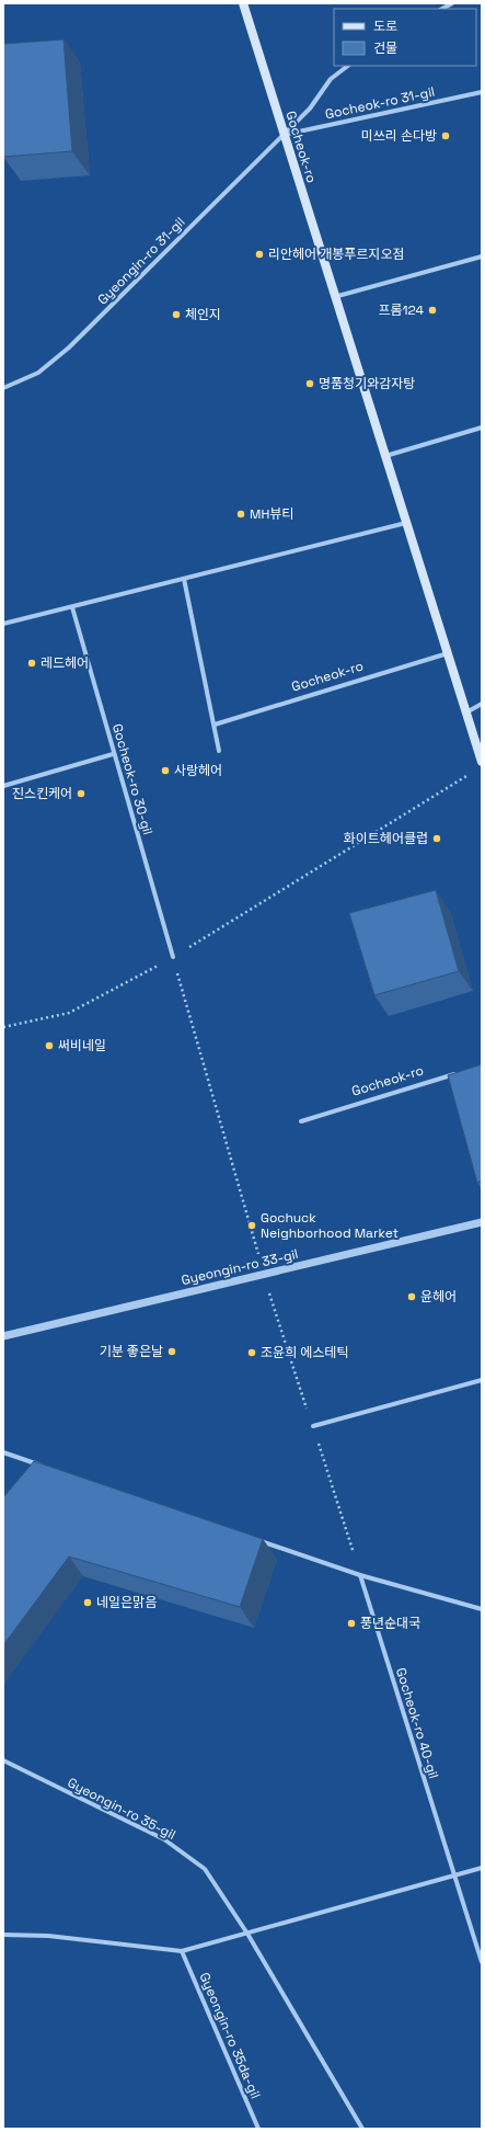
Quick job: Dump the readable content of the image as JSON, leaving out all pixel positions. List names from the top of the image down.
{
  "streets": {
    "main road": ["Gocheok-ro"],
    "street": [
      "Gocheok-ro 31-gil",
      "Gyeongin-ro 31-gil",
      "Gocheok-ro 30-gil",
      "Gyeongin-ro 33-gil",
      "Gocheok-ro 40-gil",
      "Gyeongin-ro 35-gil",
      "Gyeongin-ro 35da-gil"
    ]
  },
  "crossings": [
    ["Gocheok-ro 31-gil", "Gocheok-ro"],
    ["Gocheok-ro 31-gil", "Gyeongin-ro 31-gil"],
    ["Gocheok-ro", "Gyeongin-ro 31-gil"]
  ],
  "places": [
    "미쓰리 손다방",
    "리안헤어 개봉푸르지오점",
    "프롬124",
    "체인지",
    "명품청기와감자탕",
    "MH뷰티",
    "레드헤어",
    "사랑헤어",
    "진스킨케어",
    "화이트헤어클럽",
    "써비네일",
    "Gochuck Neighborhood Market",
    "윤헤어",
    "기분 좋은날",
    "조윤희 에스테틱",
    "네일은맑음",
    "풍년순대국"
  ],
  "legend": ["도로", "건물"]
}
